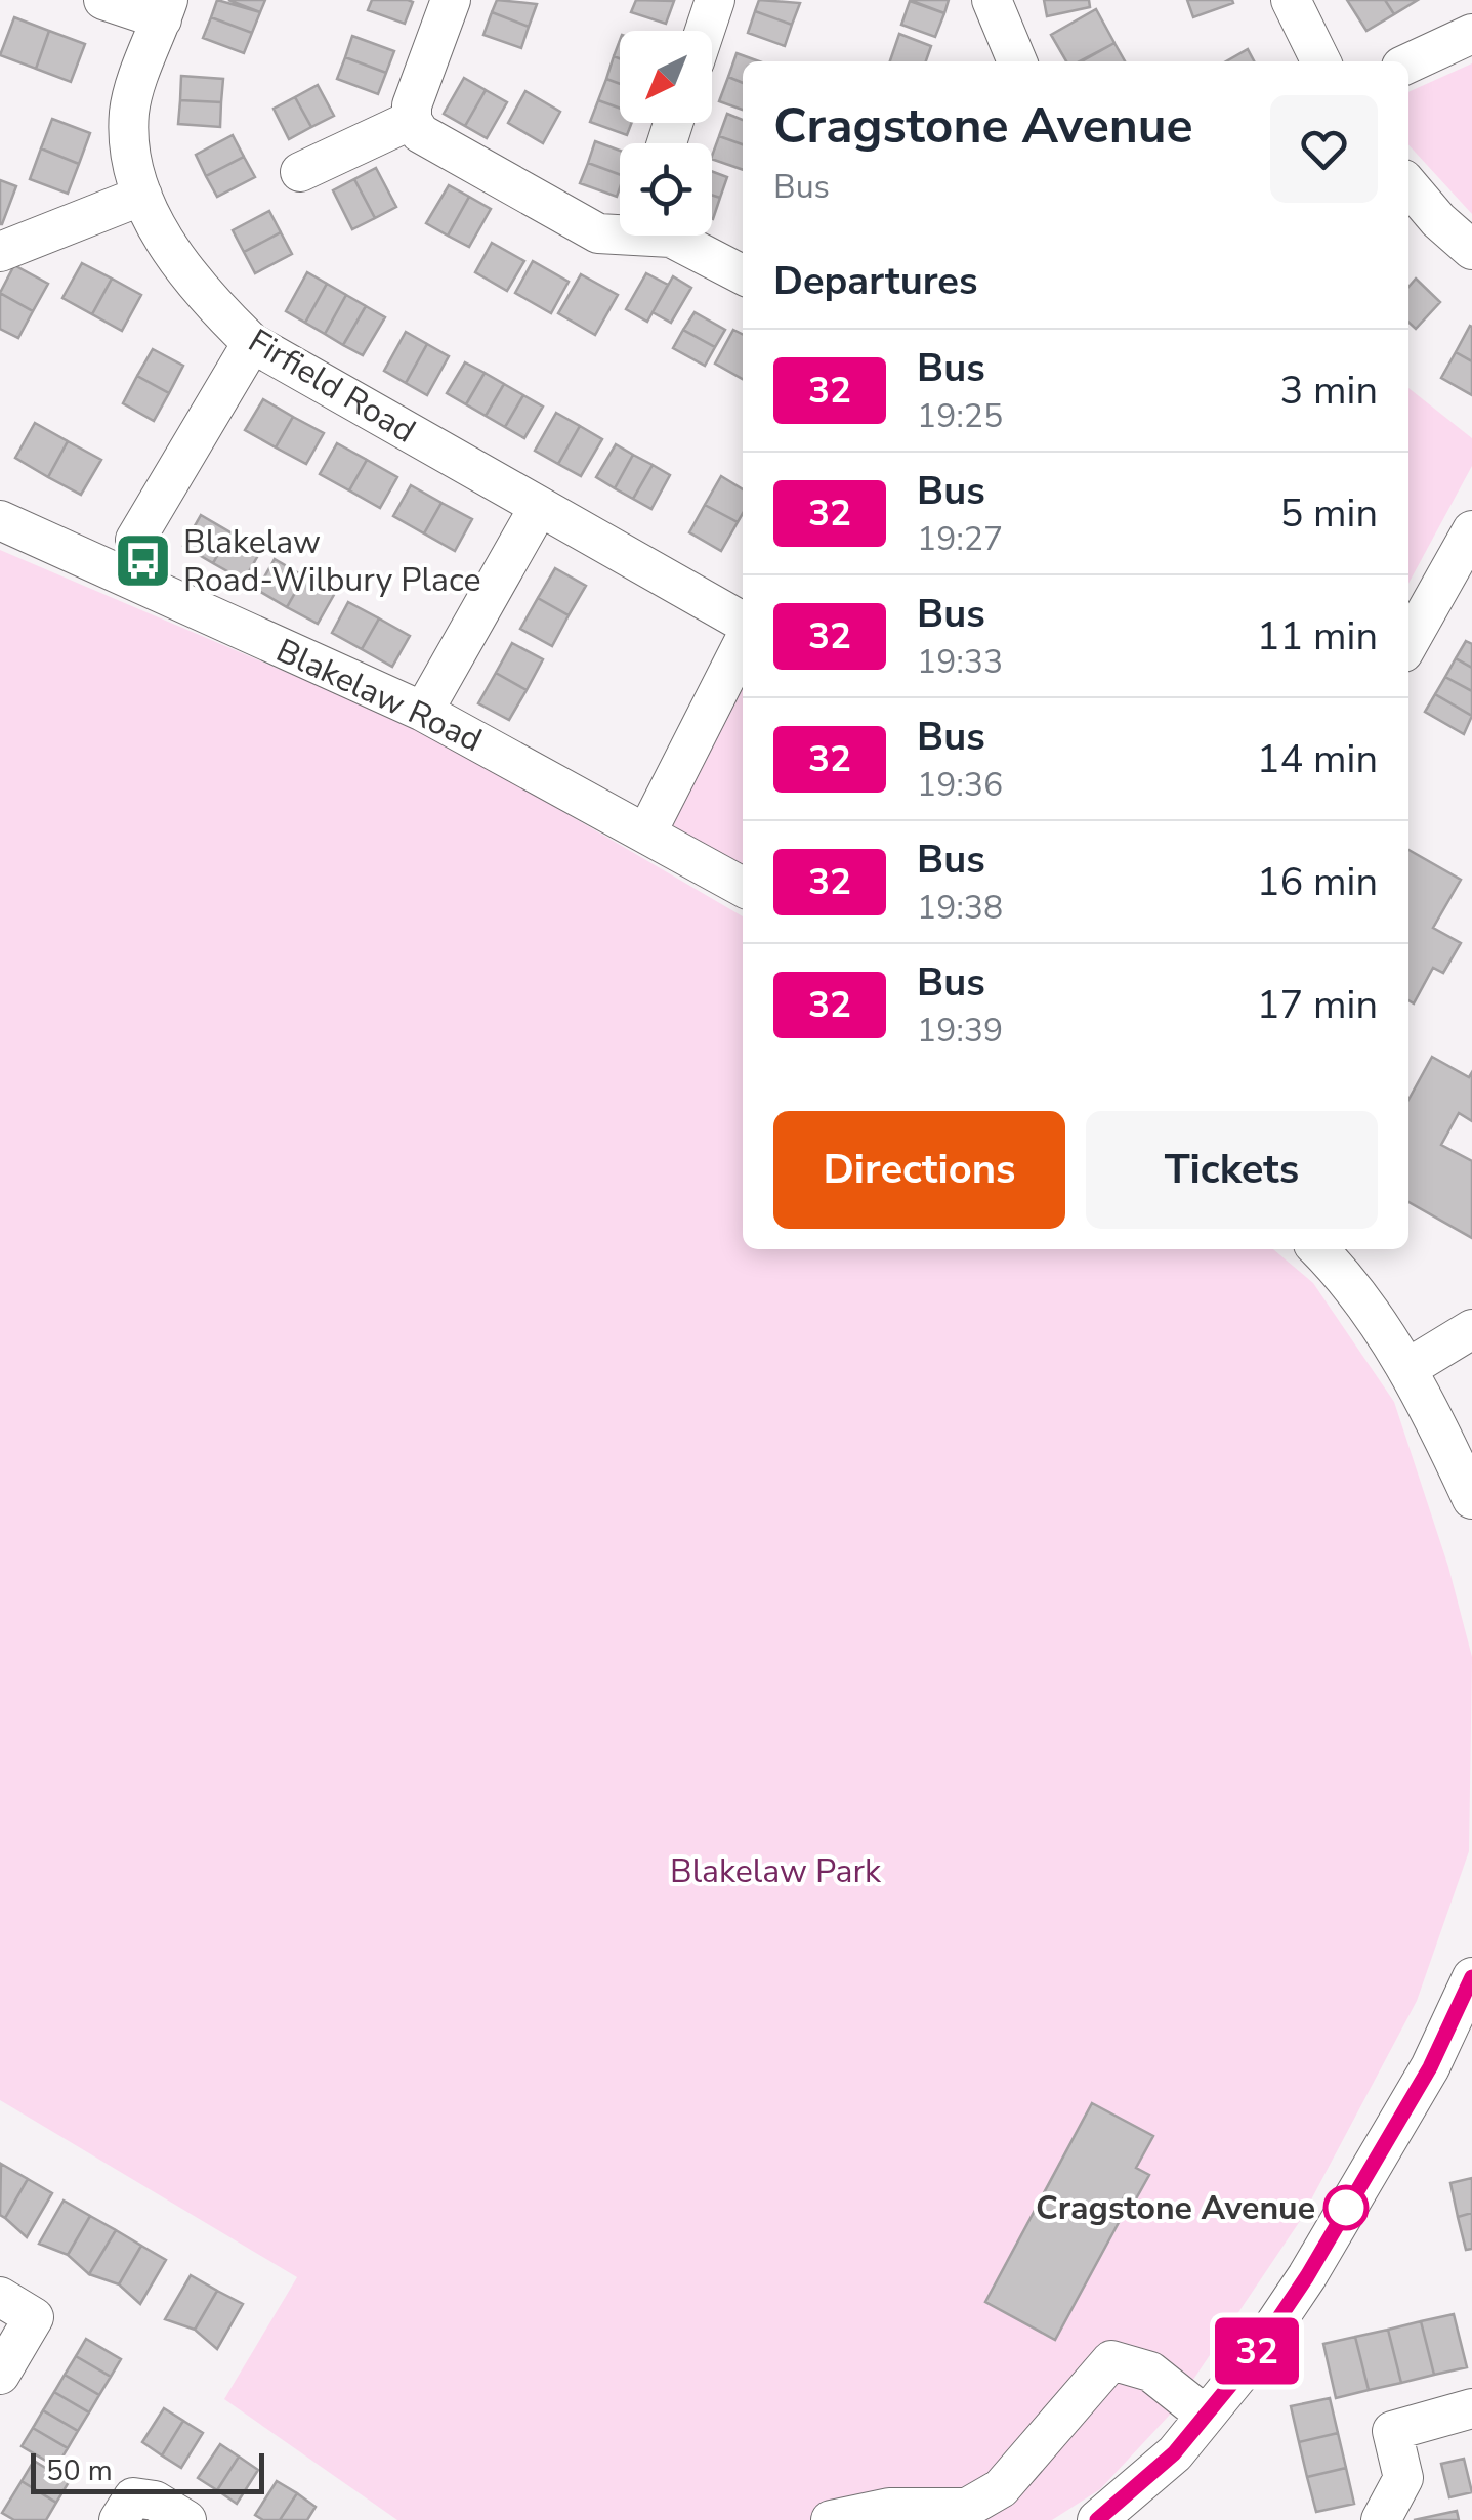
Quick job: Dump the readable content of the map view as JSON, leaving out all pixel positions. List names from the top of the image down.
{
  "streets": {
    "street": ["Firfield Road", "Blakelaw Road"]
  },
  "parks": ["Blakelaw Park"],
  "places": {
    "bus stop": ["Blakelaw Road-Wilbury Place"],
    "other": ["Cragstone Avenue"]
  },
  "lines": ["bus line 32"],
  "scale_bar": "50 m",
  "north": "bottom left",
  "page": {
    "on_map": "32",
    "heading": [
      ["Cragstone Avenue", "Bus"],
      "Departures"
    ],
    "list": [
      {
        "mark": "32",
        "name": "Bus",
        "note": "19:25",
        "value": "3 min"
      },
      {
        "mark": "32",
        "name": "Bus",
        "note": "19:27",
        "value": "5 min"
      },
      {
        "mark": "32",
        "name": "Bus",
        "note": "19:33",
        "value": "11 min"
      },
      {
        "mark": "32",
        "name": "Bus",
        "note": "19:36",
        "value": "14 min"
      },
      {
        "mark": "32",
        "name": "Bus",
        "note": "19:38",
        "value": "16 min"
      },
      {
        "mark": "32",
        "name": "Bus",
        "note": "19:39",
        "value": "17 min"
      }
    ],
    "buttons": ["Directions", "Tickets"],
    "scale": "50 m"
  }
}
